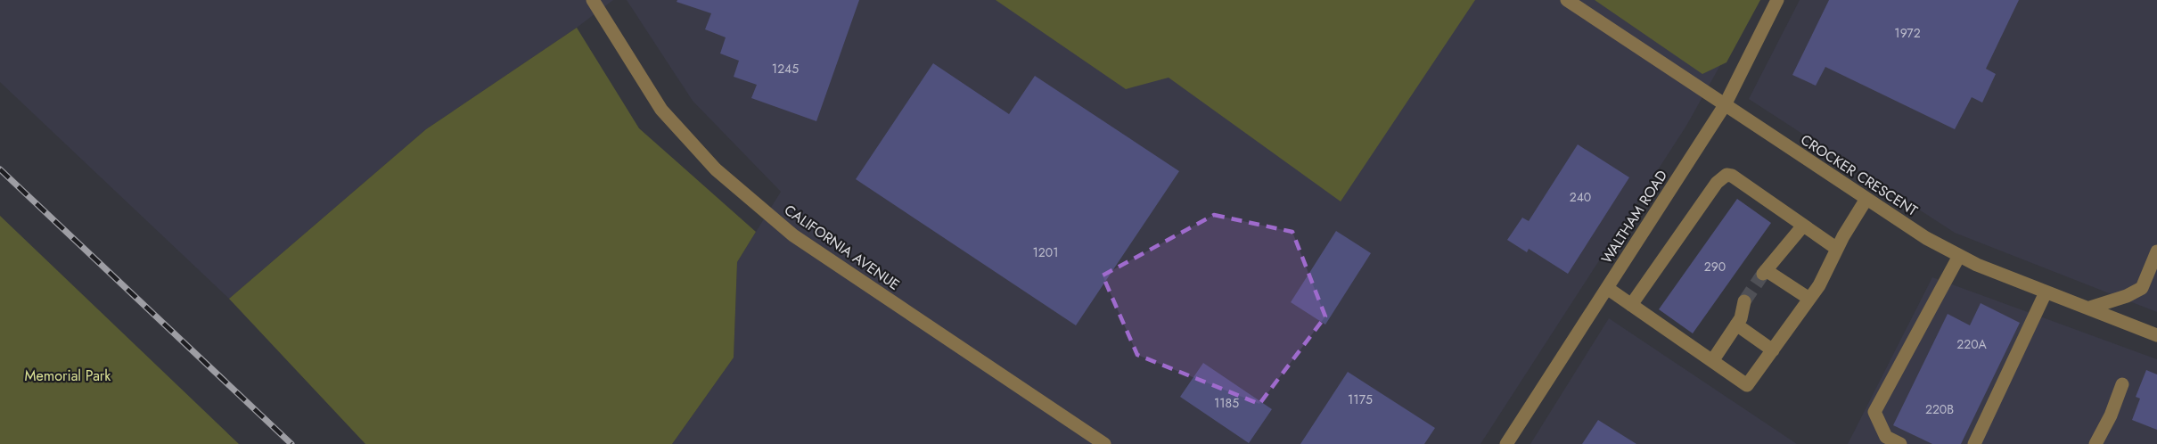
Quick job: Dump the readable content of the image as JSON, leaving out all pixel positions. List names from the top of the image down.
{
  "streets": {
    "street": ["CROCKER CRESCENT", "WALTHAM ROAD", "CALIFORNIA AVENUE"]
  },
  "crossings": [
    ["CROCKER CRESCENT", "WALTHAM ROAD"]
  ],
  "parks": ["Memorial Park"],
  "house_numbers": [
    "1972",
    "1245",
    "240",
    "1201",
    "290",
    "220A",
    "1175",
    "1185",
    "220B"
  ]
}
